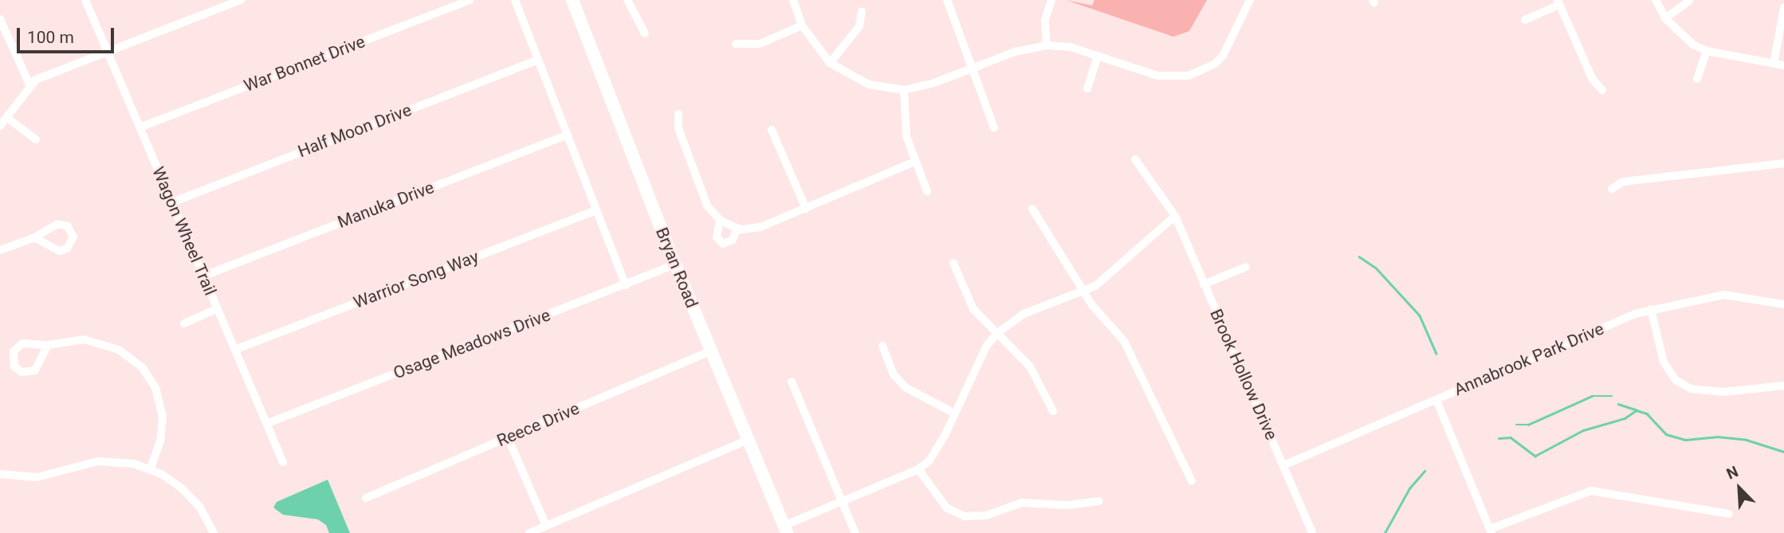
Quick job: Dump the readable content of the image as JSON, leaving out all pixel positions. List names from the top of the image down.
{
  "streets": {
    "main road": ["Bryan Road"],
    "street": [
      "War Bonnet Drive",
      "Half Moon Drive",
      "Manuka Drive",
      "Wagon Wheel Trail",
      "Warrior Song Way",
      "Osage Meadows Drive",
      "Annabrook Park Drive",
      "Brook Hollow Drive",
      "Reece Drive"
    ]
  },
  "crossings": [
    ["War Bonnet Drive", "Wagon Wheel Trail"],
    ["Half Moon Drive", "Wagon Wheel Trail"],
    ["Manuka Drive", "Wagon Wheel Trail"],
    ["Wagon Wheel Trail", "Warrior Song Way"],
    ["Wagon Wheel Trail", "Osage Meadows Drive"],
    ["Bryan Road", "Osage Meadows Drive"],
    ["Bryan Road", "Reece Drive"],
    ["Annabrook Park Drive", "Brook Hollow Drive"]
  ],
  "scale_bar": "100 m",
  "north": "top left"
}
